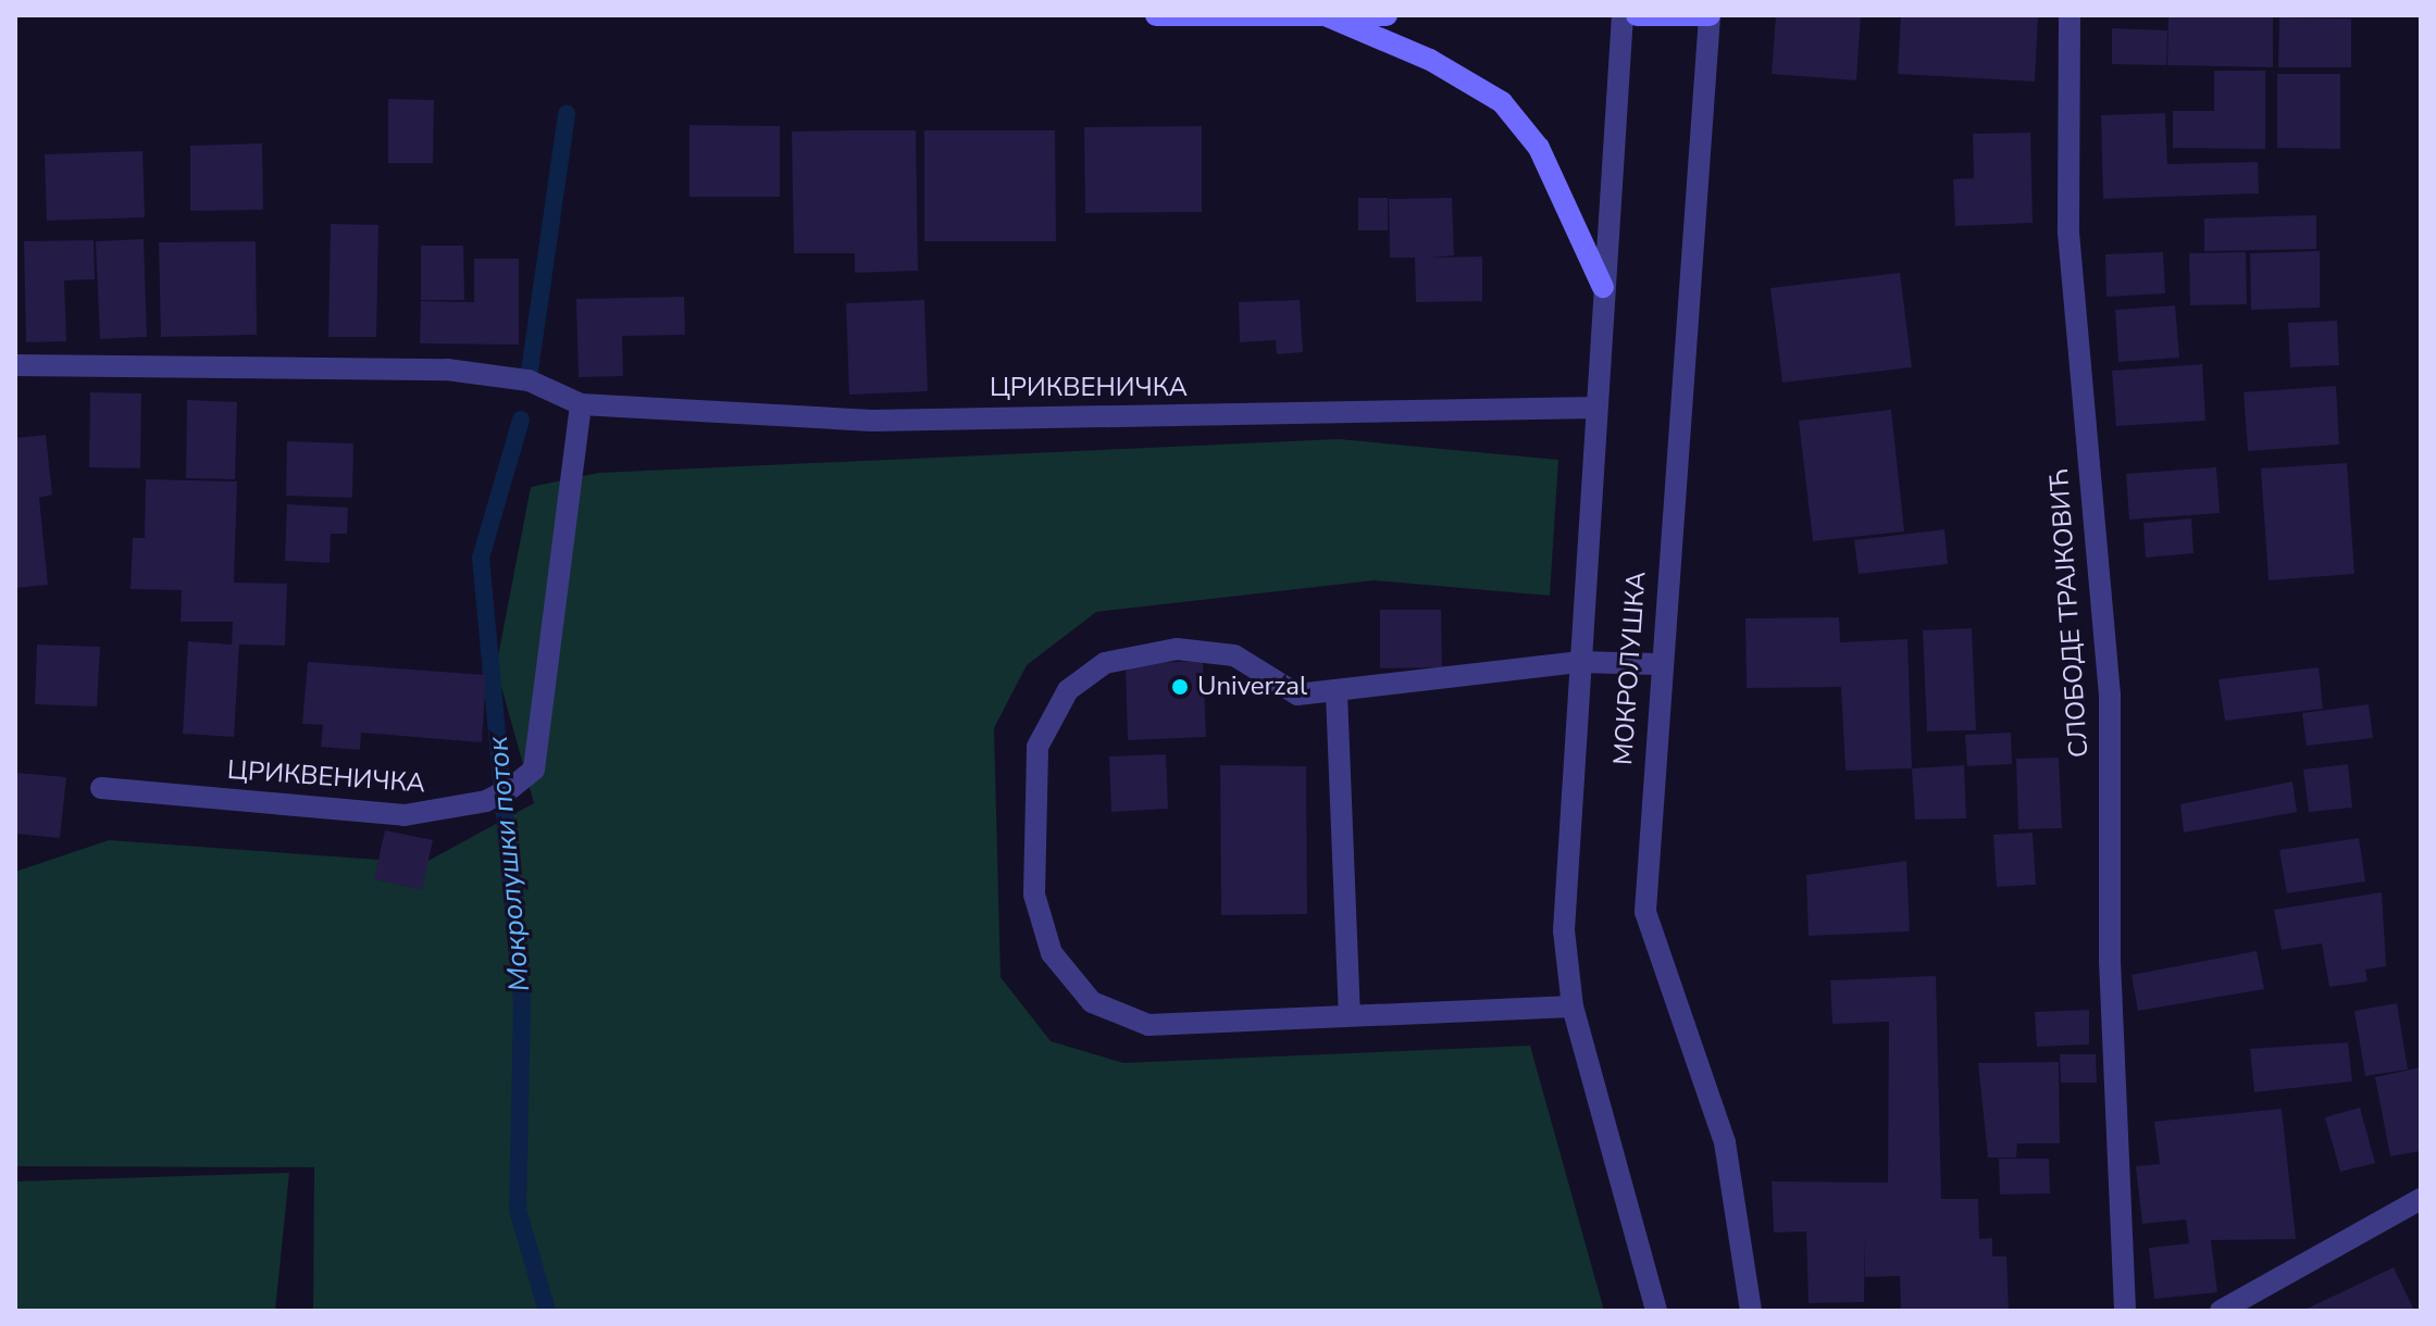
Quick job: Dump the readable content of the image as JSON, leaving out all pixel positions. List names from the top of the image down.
{
  "streets": {
    "street": ["ЦРИКВЕНИЧКА", "СЛОБОДЕ ТРАЈКОВИЋ", "МОКРОЛУШКА"]
  },
  "crossings": [
    ["ЦРИКВЕНИЧКА", "МОКРОЛУШКА"]
  ],
  "water": ["Мокролушки поток"],
  "places": ["Univerzal"]
}
